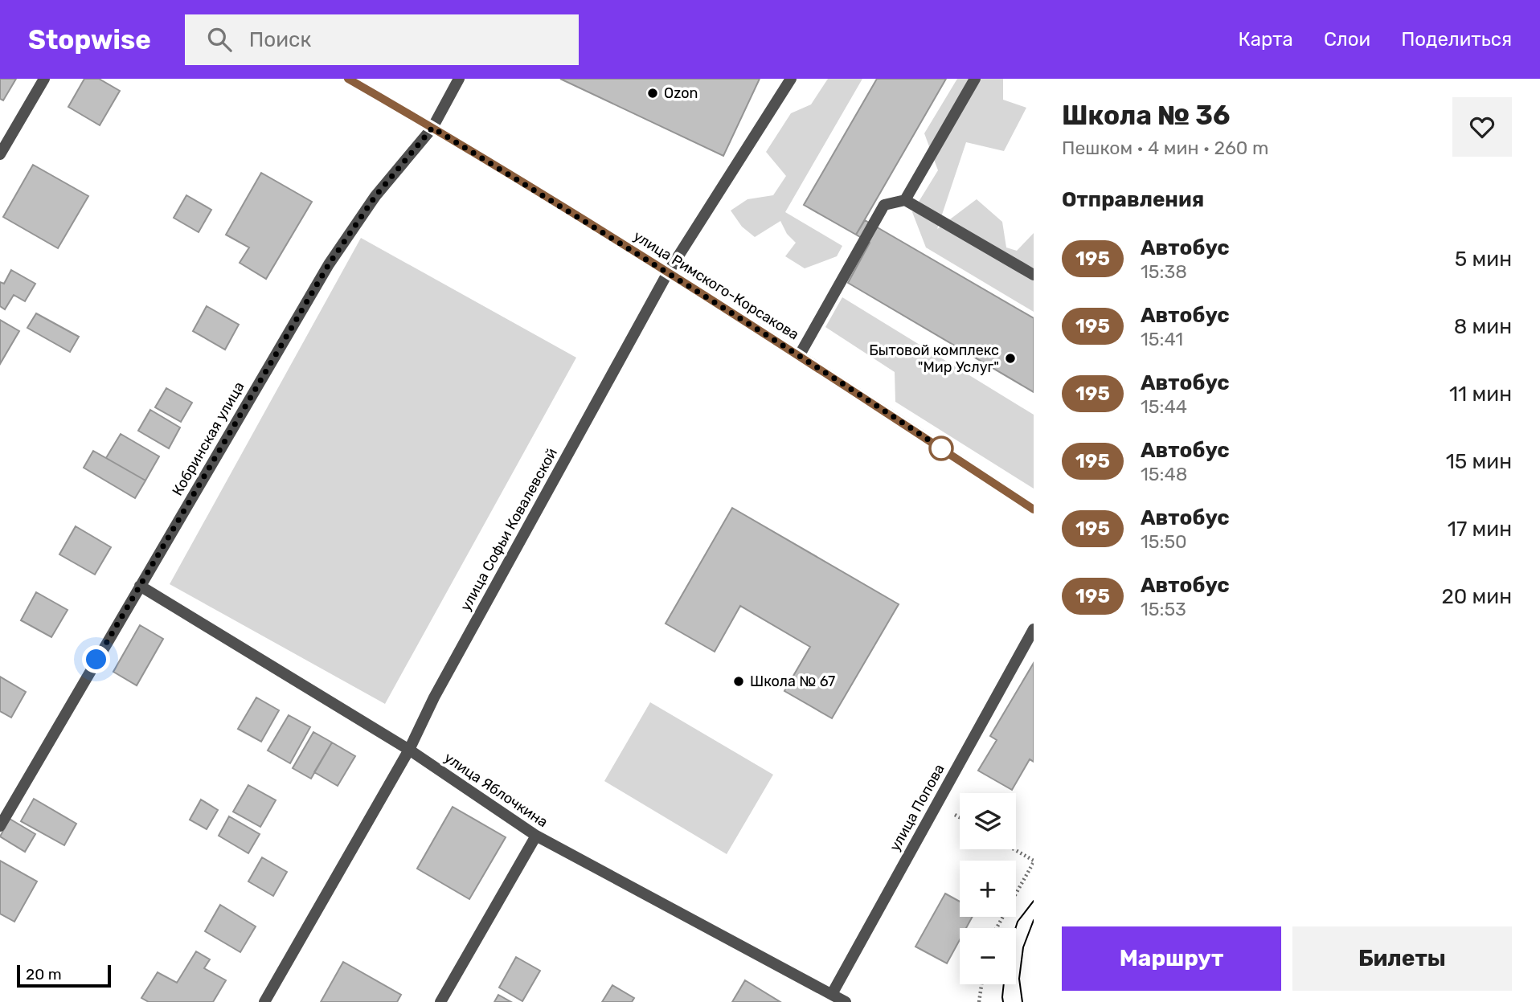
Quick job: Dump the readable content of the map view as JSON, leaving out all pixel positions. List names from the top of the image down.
{
  "streets": {
    "main road": ["улица Римского-Корсакова"],
    "street": [
      "Кобринская улица",
      "улица Софьи Ковалевской",
      "улица Яблочкина",
      "улица Попова"
    ]
  },
  "crossings": [
    ["улица Римского-Корсакова", "Кобринская улица"],
    ["улица Римского-Корсакова", "улица Софьи Ковалевской"],
    ["Кобринская улица", "улица Яблочкина"],
    ["улица Софьи Ковалевской", "улица Яблочкина"],
    ["улица Яблочкина", "улица Попова"]
  ],
  "places": ["Ozon", "Бытовой комплекс \"Мир Услуг\"", "Школа № 67"],
  "lines": ["bus line 195"],
  "scale_bar": "20 m",
  "page": {
    "header": "Stopwise",
    "search": "Поиск",
    "nav": ["Карта", "Слои", "Поделиться"],
    "heading": [
      ["Школа № 36", "Пешком · 4 мин · 260 m"],
      "Отправления"
    ],
    "list": [
      {
        "mark": "195",
        "name": "Автобус",
        "note": "15:38",
        "value": "5 мин"
      },
      {
        "mark": "195",
        "name": "Автобус",
        "note": "15:41",
        "value": "8 мин"
      },
      {
        "mark": "195",
        "name": "Автобус",
        "note": "15:44",
        "value": "11 мин"
      },
      {
        "mark": "195",
        "name": "Автобус",
        "note": "15:48",
        "value": "15 мин"
      },
      {
        "mark": "195",
        "name": "Автобус",
        "note": "15:50",
        "value": "17 мин"
      },
      {
        "mark": "195",
        "name": "Автобус",
        "note": "15:53",
        "value": "20 мин"
      }
    ],
    "map_buttons": ["+", "−"],
    "buttons": ["Маршрут", "Билеты"],
    "scale": "20 m"
  }
}
